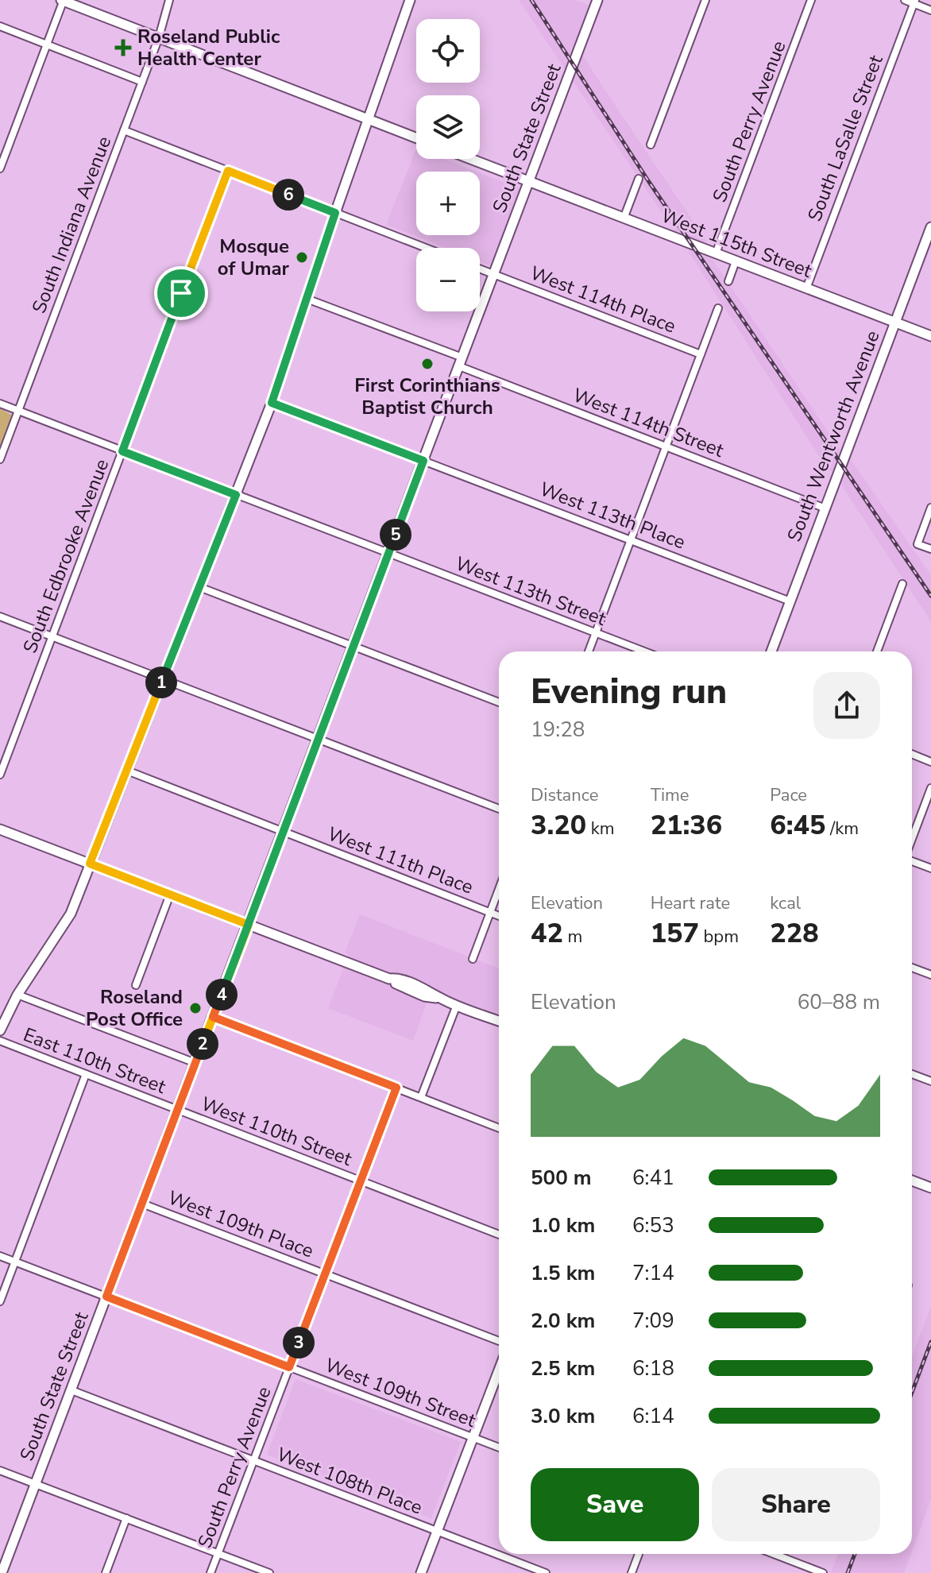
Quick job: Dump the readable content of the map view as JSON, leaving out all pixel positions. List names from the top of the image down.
{
  "streets": {
    "street": [
      "South Perry Avenue",
      "South State Street",
      "South LaSalle Street",
      "South Indiana Avenue",
      "West 115th Street",
      "West 114th Place",
      "West 114th Street",
      "South Wentworth Avenue",
      "West 113th Place",
      "South Edbrooke Avenue",
      "West 113th Street",
      "West 111th Place",
      "East 110th Street",
      "West 110th Street",
      "West 109th Place",
      "West 109th Street",
      "West 108th Place"
    ]
  },
  "crossings": [
    ["South Perry Avenue", "West 115th Street"],
    ["South Perry Avenue", "West 110th Street"],
    ["South Perry Avenue", "West 109th Place"],
    ["South Perry Avenue", "West 109th Street"],
    ["South Perry Avenue", "West 108th Place"],
    ["South State Street", "West 115th Street"],
    ["South State Street", "West 114th Place"],
    ["South State Street", "West 114th Street"],
    ["South State Street", "West 113th Place"],
    ["South State Street", "West 113th Street"],
    ["South State Street", "West 111th Place"],
    ["South State Street", "East 110th Street"],
    ["South State Street", "West 110th Street"],
    ["South State Street", "West 109th Place"],
    ["South State Street", "West 109th Street"],
    ["South State Street", "West 108th Place"],
    ["South LaSalle Street", "West 115th Street"],
    ["South Indiana Avenue", "West 113th Street"],
    ["West 115th Street", "South Wentworth Avenue"],
    ["West 114th Street", "South Wentworth Avenue"],
    ["South Wentworth Avenue", "West 113th Place"],
    ["South Edbrooke Avenue", "West 113th Street"],
    ["East 110th Street", "West 110th Street"]
  ],
  "places": {
    "health": ["Roseland Public Health Center"],
    "other": ["Mosque of Umar", "First Corinthians Baptist Church", "Roseland Post Office"]
  },
  "page": {
    "map_buttons": ["+", "−"],
    "pins": [
      "6",
      "5",
      "1",
      "4",
      "2",
      "3"
    ],
    "heading": ["Evening run", "19:28"],
    "stats": [
      ["Distance", "3.20 km"],
      ["Time", "21:36"],
      ["Pace", "6:45 /km"],
      ["Elevation", "42 m"],
      ["Heart rate", "157 bpm"],
      ["kcal", "228"]
    ],
    "chart": ["Elevation", "60–88 m"],
    "list": [
      {
        "name": "500 m",
        "note": "6:41"
      },
      {
        "name": "1.0 km",
        "note": "6:53"
      },
      {
        "name": "1.5 km",
        "note": "7:14"
      },
      {
        "name": "2.0 km",
        "note": "7:09"
      },
      {
        "name": "2.5 km",
        "note": "6:18"
      },
      {
        "name": "3.0 km",
        "note": "6:14"
      }
    ],
    "buttons": ["Save", "Share"]
  }
}
